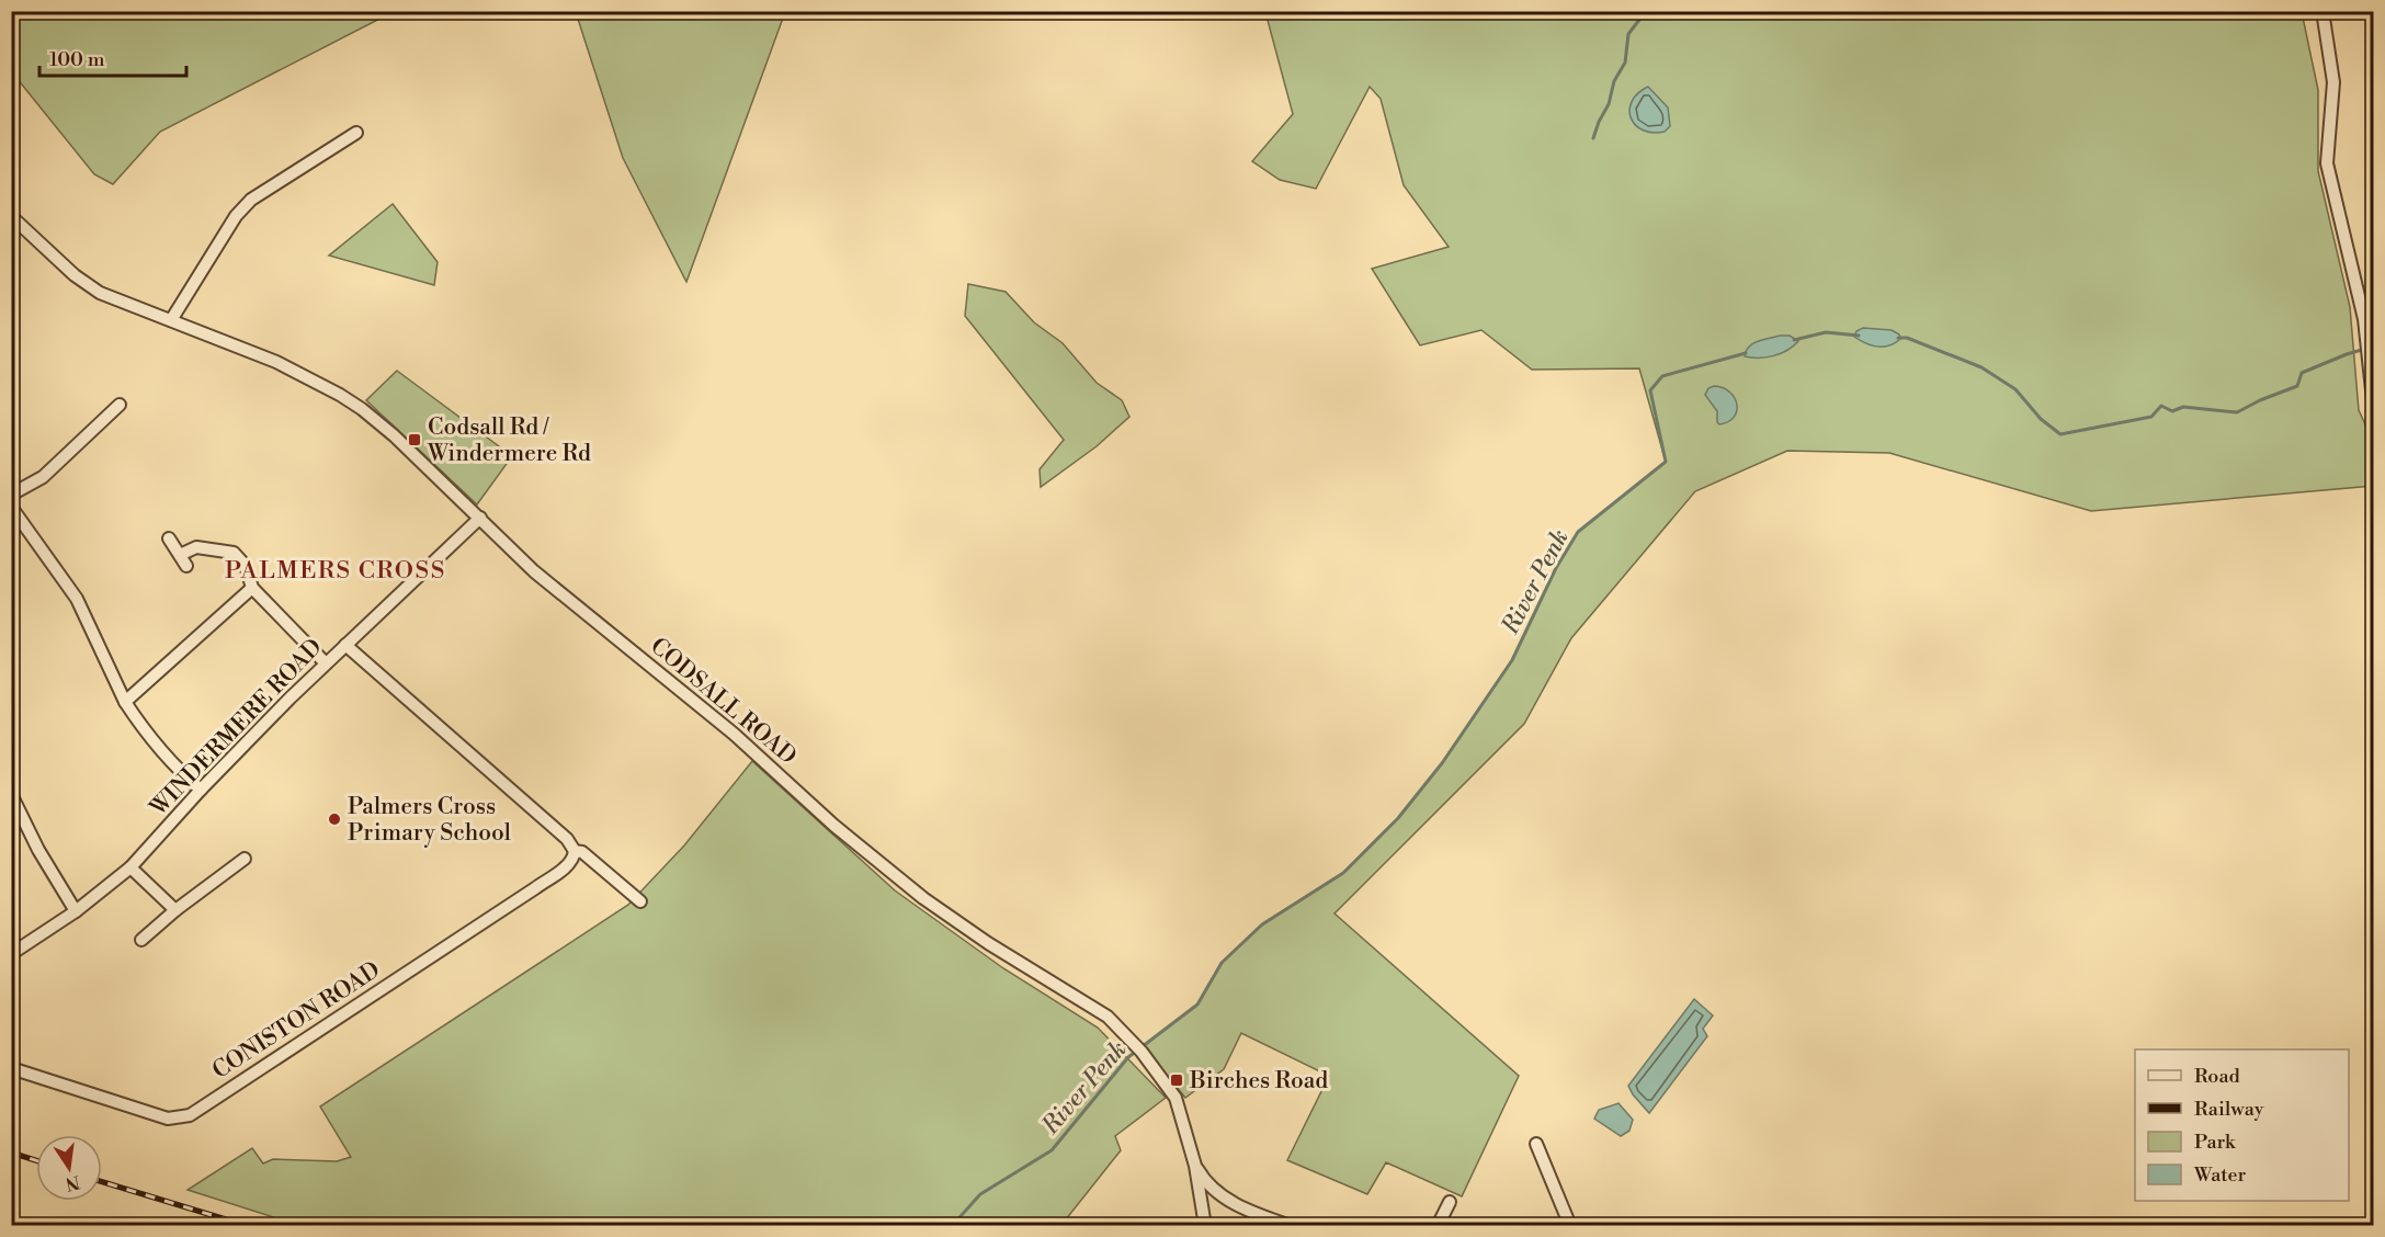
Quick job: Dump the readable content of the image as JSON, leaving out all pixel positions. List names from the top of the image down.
{
  "streets": {
    "street": ["CODSALL ROAD", "WINDERMERE ROAD", "CONISTON ROAD"]
  },
  "crossings": [
    ["CODSALL ROAD", "WINDERMERE ROAD"]
  ],
  "districts": ["PALMERS CROSS"],
  "water": ["River Penk"],
  "places": {
    "transit": ["Codsall Rd / Windermere Rd", "Birches Road"],
    "other": ["Palmers Cross Primary School"]
  },
  "legend": [
    "Road",
    "Railway",
    "Park",
    "Water"
  ],
  "scale_bar": "100 m",
  "north": "bottom"
}
